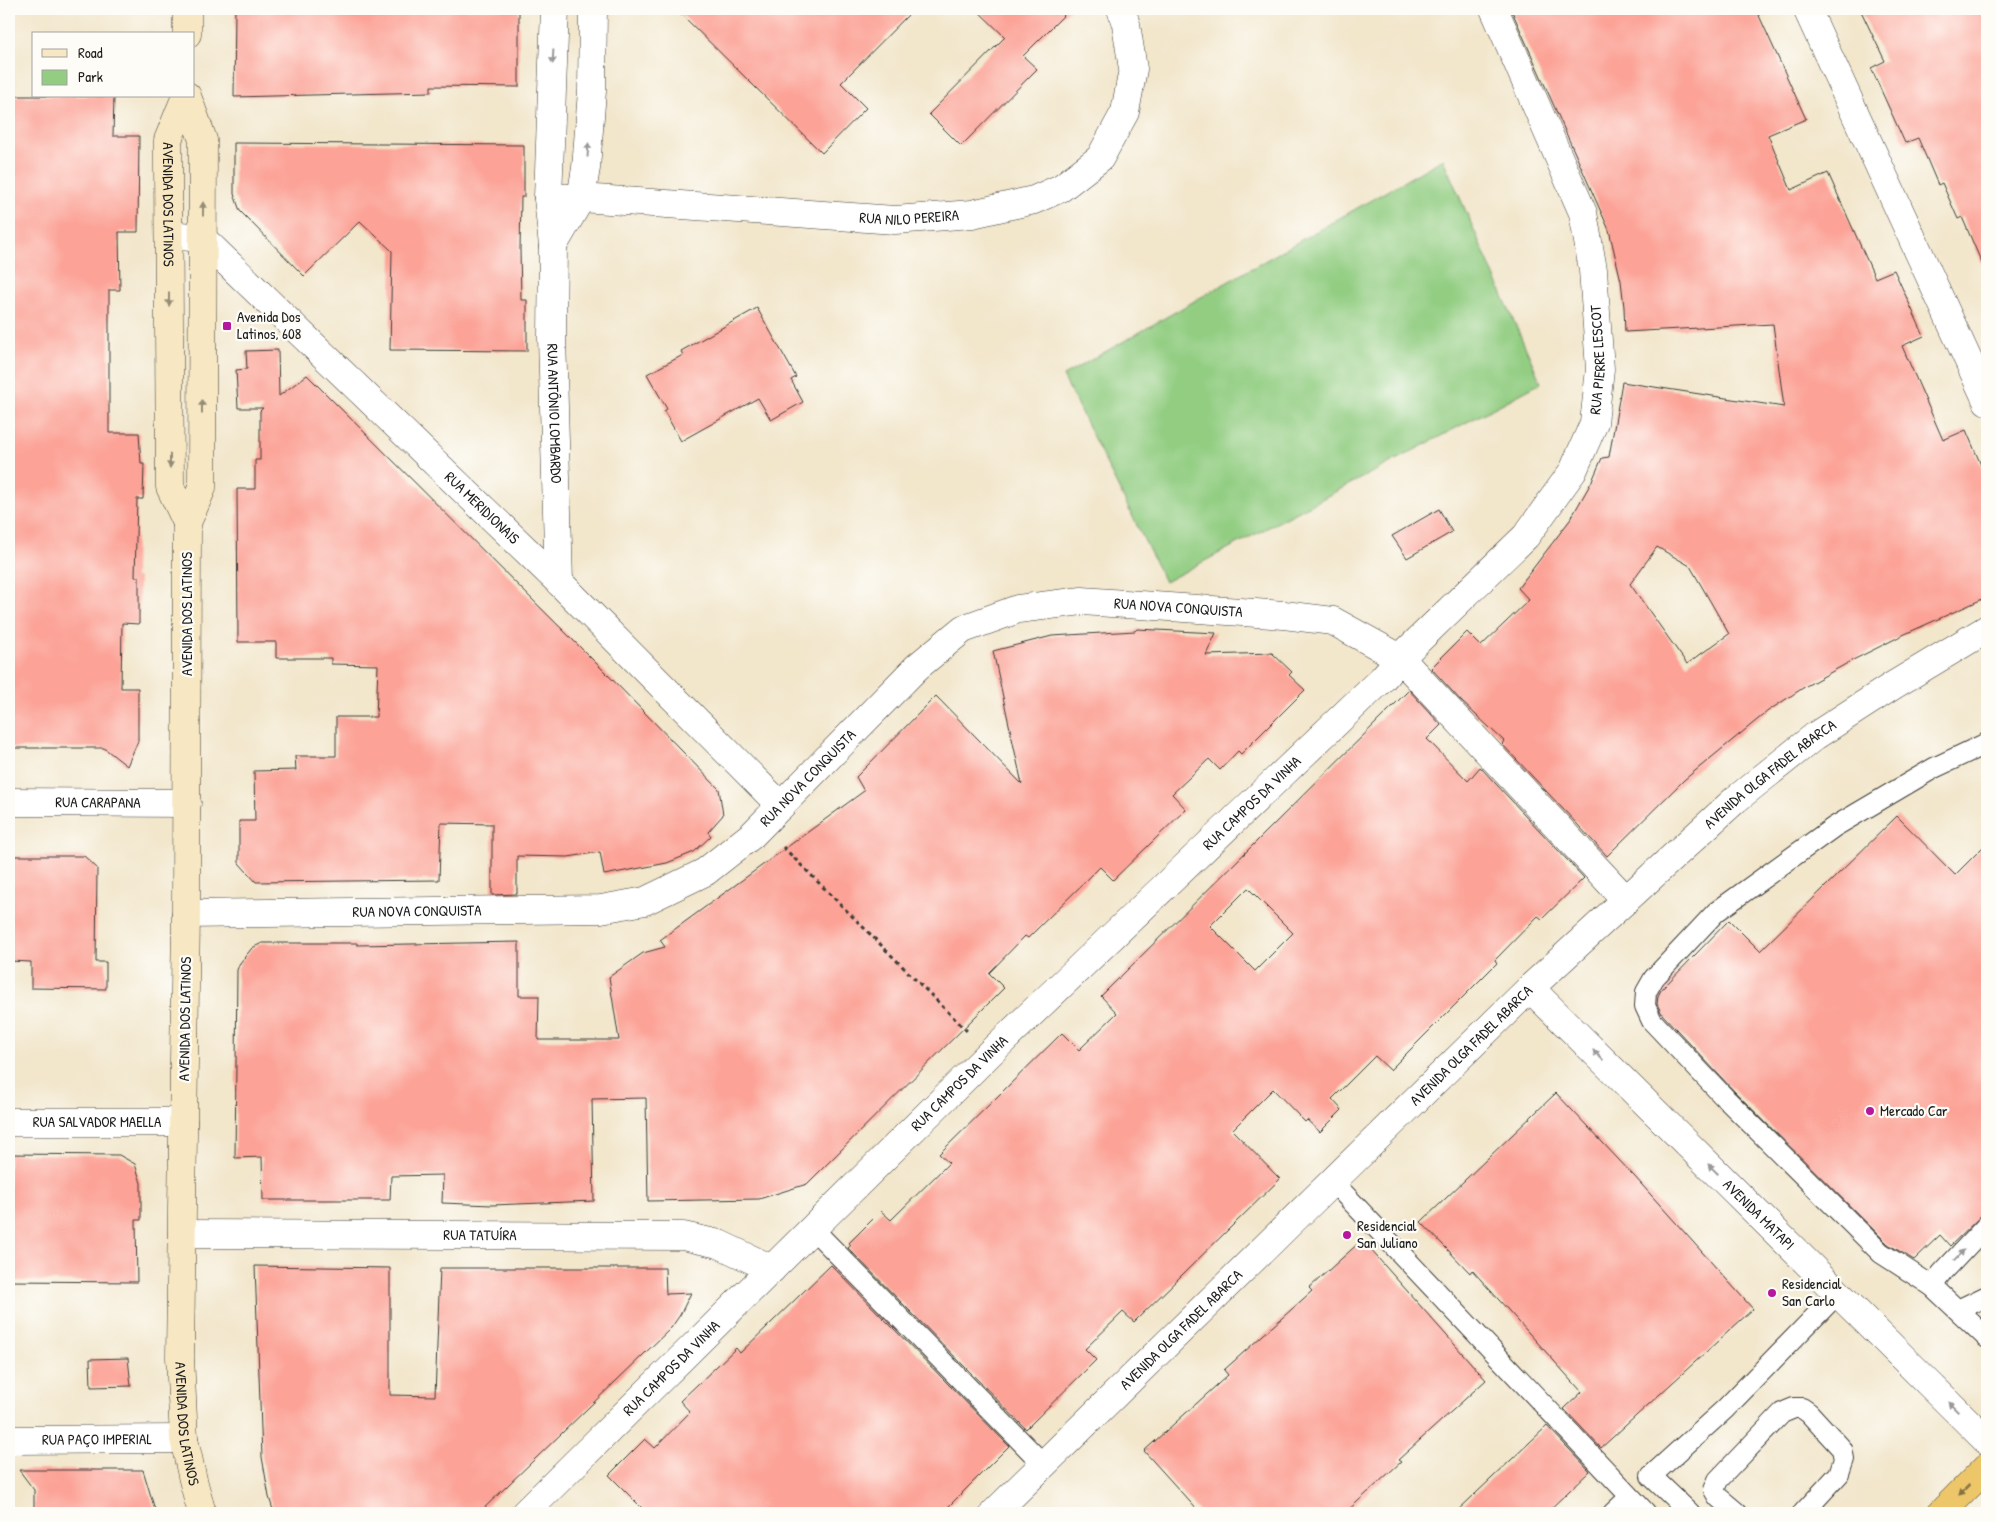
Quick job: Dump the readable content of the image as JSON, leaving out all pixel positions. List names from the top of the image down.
{
  "streets": {
    "main road": ["AVENIDA DOS LATINOS"],
    "street": [
      "RUA NILO PEREIRA",
      "RUA PIERRE LESCOT",
      "RUA ANTÔNIO LOMBARDO",
      "RUA MERIDIONAIS",
      "RUA NOVA CONQUISTA",
      "AVENIDA OLGA FADEL ABARCA",
      "RUA CARAPANA",
      "RUA CAMPOS DA VINHA",
      "RUA SALVADOR MAELLA",
      "AVENIDA MATAPI",
      "RUA TATUÍRA",
      "RUA PAÇO IMPERIAL"
    ]
  },
  "crossings": [
    ["AVENIDA DOS LATINOS", "RUA MERIDIONAIS"],
    ["AVENIDA DOS LATINOS", "RUA NOVA CONQUISTA"],
    ["AVENIDA DOS LATINOS", "RUA CARAPANA"],
    ["AVENIDA DOS LATINOS", "RUA SALVADOR MAELLA"],
    ["AVENIDA DOS LATINOS", "RUA TATUÍRA"],
    ["AVENIDA DOS LATINOS", "RUA PAÇO IMPERIAL"],
    ["RUA NILO PEREIRA", "RUA ANTÔNIO LOMBARDO"],
    ["RUA PIERRE LESCOT", "RUA NOVA CONQUISTA"],
    ["RUA PIERRE LESCOT", "RUA CAMPOS DA VINHA"],
    ["RUA ANTÔNIO LOMBARDO", "RUA MERIDIONAIS"],
    ["RUA MERIDIONAIS", "RUA NOVA CONQUISTA"],
    ["RUA NOVA CONQUISTA", "AVENIDA OLGA FADEL ABARCA"],
    ["RUA NOVA CONQUISTA", "RUA CAMPOS DA VINHA"],
    ["AVENIDA OLGA FADEL ABARCA", "AVENIDA MATAPI"],
    ["RUA CAMPOS DA VINHA", "RUA TATUÍRA"]
  ],
  "one_way": ["AVENIDA MATAPI"],
  "places": {
    "transit": ["Avenida Dos Latinos, 608"],
    "other": ["Mercado Car", "Residencial San Juliano", "Residencial San Carlo"]
  },
  "legend": ["Road", "Park"]
}
